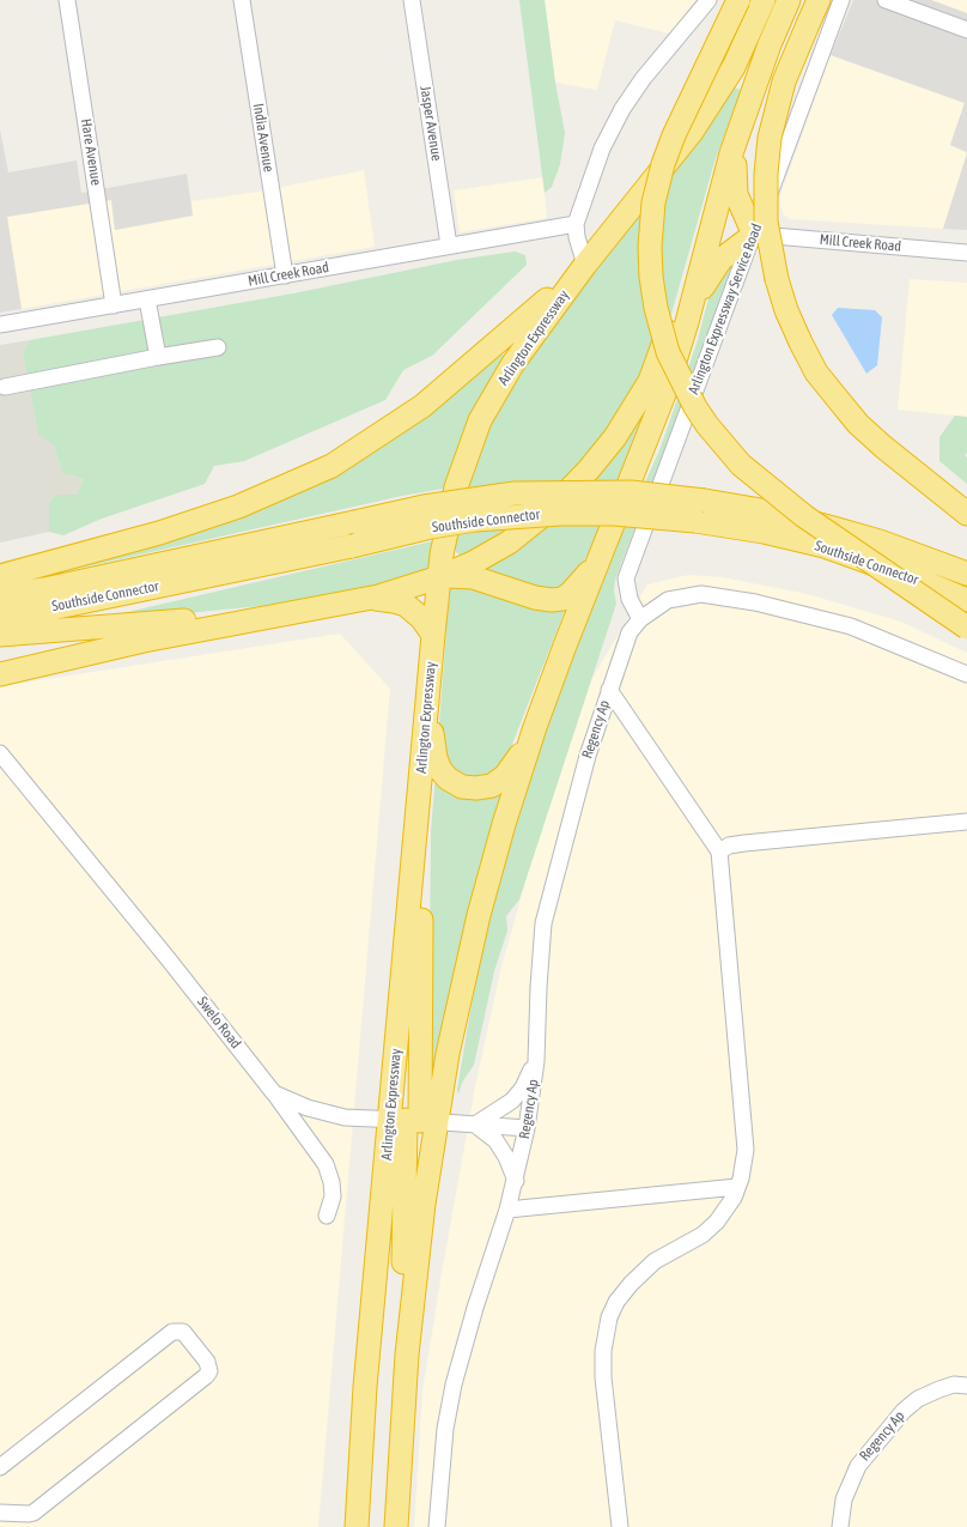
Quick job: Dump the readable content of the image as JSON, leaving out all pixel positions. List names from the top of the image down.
{
  "streets": {
    "highway": ["Arlington Expressway", "Southside Connector"],
    "street": [
      "Jasper Avenue",
      "India Avenue",
      "Hare Avenue",
      "Mill Creek Road",
      "Arlington Expressway Service Road",
      "Regency Ap",
      "Swelo Road"
    ]
  },
  "crossings": [
    ["Jasper Avenue", "Mill Creek Road"],
    ["India Avenue", "Mill Creek Road"],
    ["Hare Avenue", "Mill Creek Road"],
    ["Mill Creek Road", "Arlington Expressway Service Road"],
    ["Arlington Expressway Service Road", "Regency Ap"],
    ["Arlington Expressway", "Swelo Road"],
    ["Regency Ap", "Swelo Road"]
  ]
}
